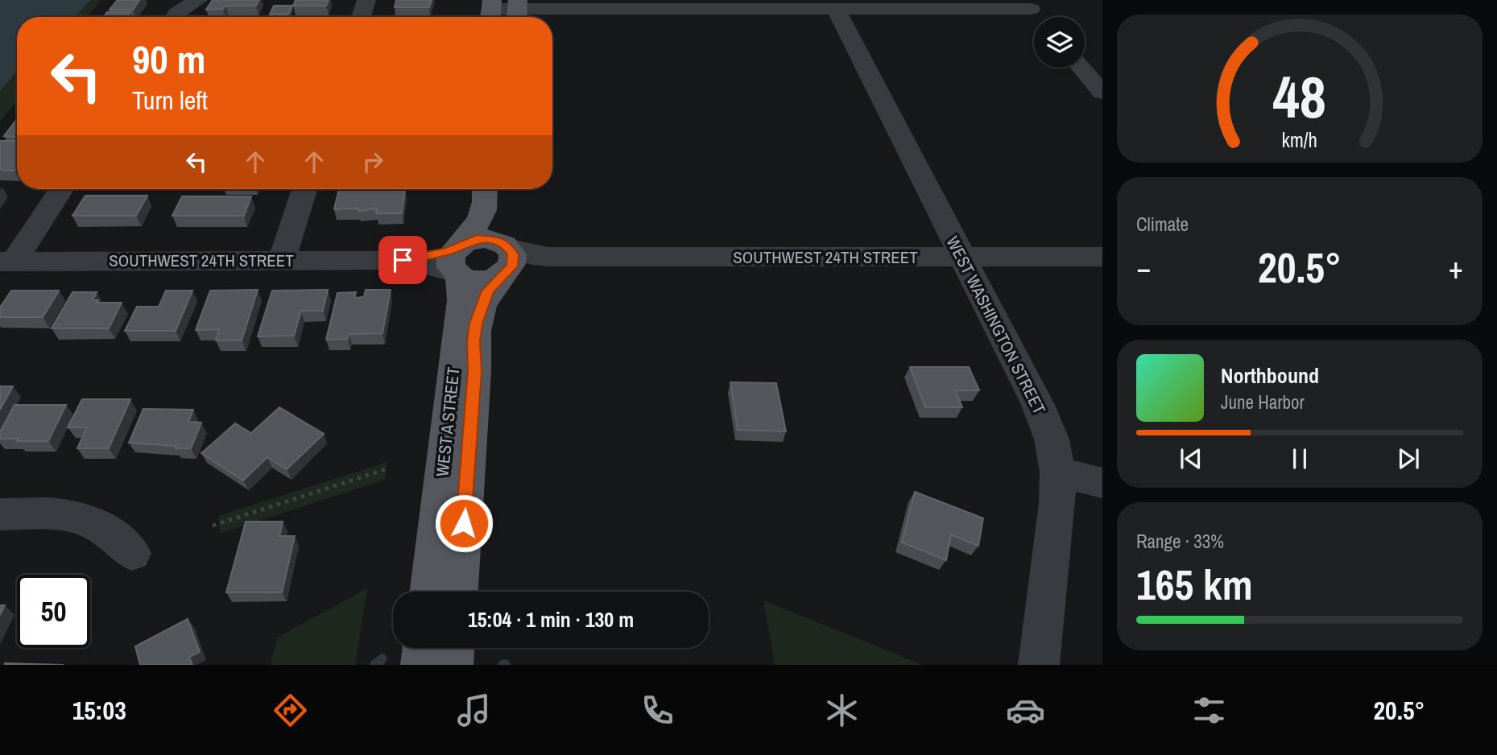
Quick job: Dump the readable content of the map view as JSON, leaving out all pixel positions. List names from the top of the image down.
{
  "streets": {
    "main road": ["WEST A STREET"],
    "street": ["SOUTHWEST 24TH STREET", "WEST WASHINGTON STREET"]
  },
  "crossings": [
    ["SOUTHWEST 24TH STREET", "WEST WASHINGTON STREET"],
    ["SOUTHWEST 24TH STREET", "WEST A STREET"]
  ],
  "page": {
    "turn": ["90 m", "Turn left"],
    "tile": [
      "Climate",
      ["Range · 33%", "165 km"]
    ],
    "heat": ["−", "20.5°", "+"],
    "song": ["Northbound", "June Harbor"],
    "limit": "50",
    "trip": "15:04 · 1 min · 130 m",
    "tabs": ["15:03", "20.5°"],
    "gauge": ["48", "km/h"]
  }
}
